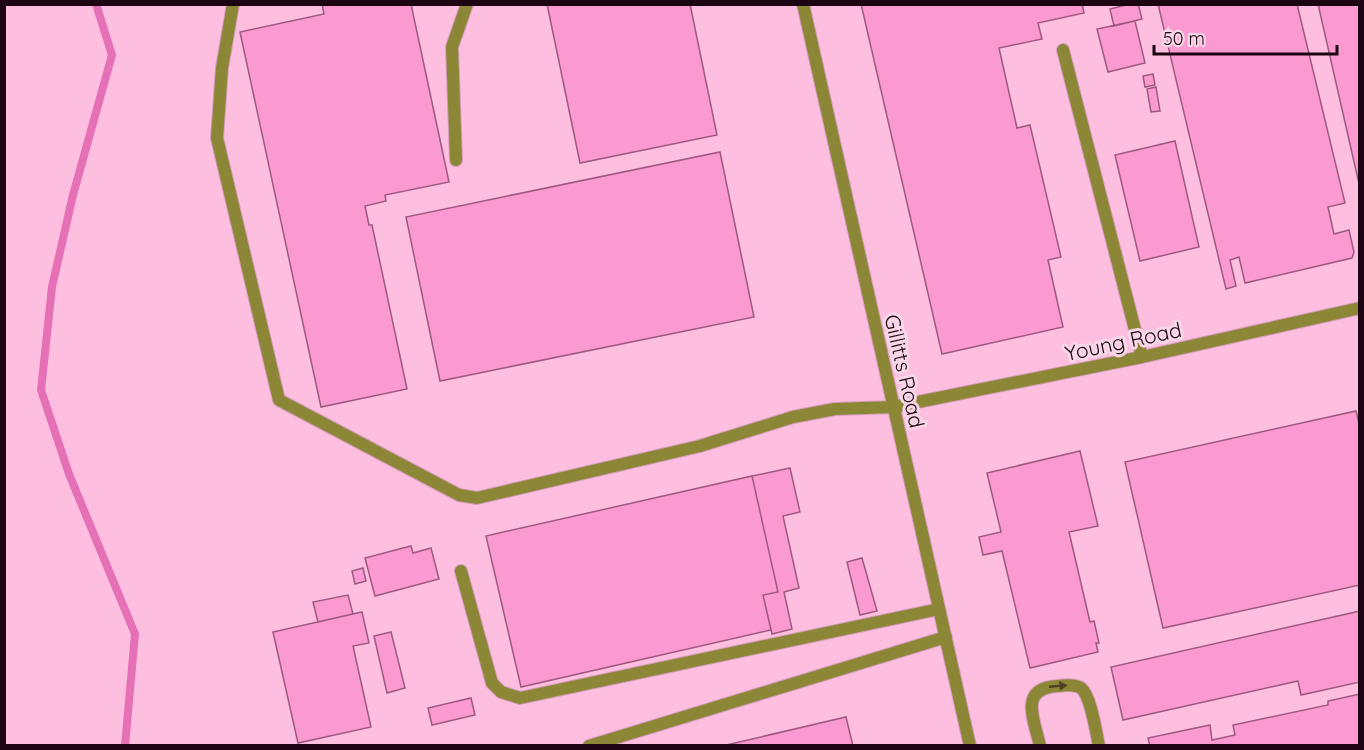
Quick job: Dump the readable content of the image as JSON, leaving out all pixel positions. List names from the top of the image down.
{
  "streets": {
    "lane": ["Young Road", "Gillitts Road"]
  },
  "crossings": [
    ["Young Road", "Gillitts Road"]
  ],
  "scale_bar": "50 m"
}
